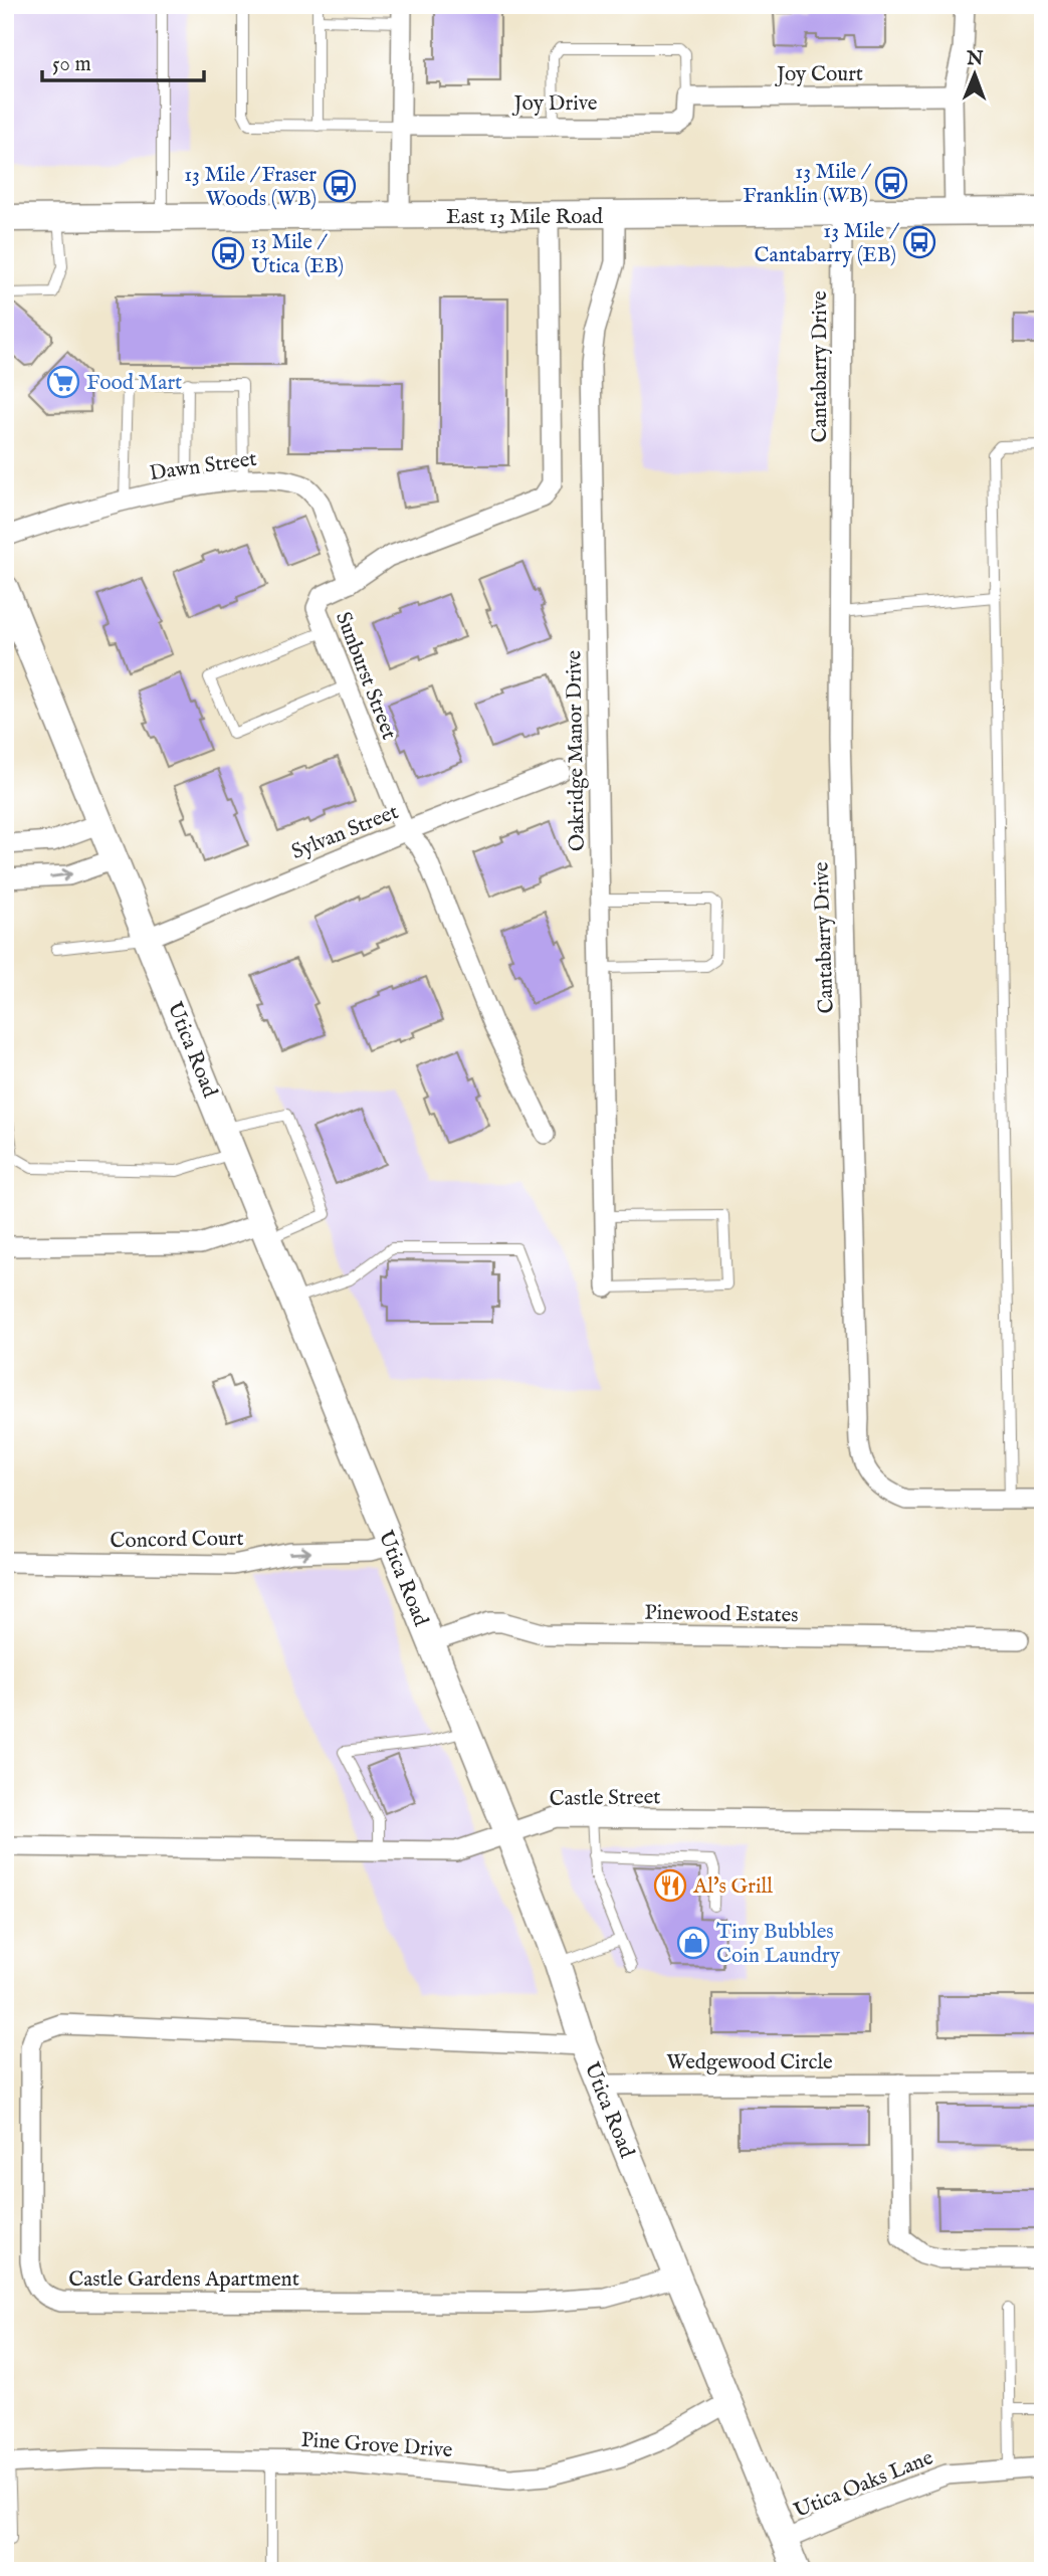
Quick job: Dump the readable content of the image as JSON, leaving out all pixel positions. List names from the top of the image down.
{
  "streets": {
    "main road": ["East 13 Mile Road", "Utica Road"],
    "street": [
      "Joy Court",
      "Joy Drive",
      "Cantabarry Drive",
      "Dawn Street",
      "Sunburst Street",
      "Oakridge Manor Drive",
      "Sylvan Street",
      "Concord Court",
      "Pinewood Estates",
      "Castle Street",
      "Wedgewood Circle",
      "Castle Gardens Apartment",
      "Pine Grove Drive",
      "Utica Oaks Lane"
    ]
  },
  "crossings": [
    ["Joy Court", "Joy Drive"],
    ["East 13 Mile Road", "Cantabarry Drive"],
    ["East 13 Mile Road", "Sunburst Street"],
    ["East 13 Mile Road", "Oakridge Manor Drive"],
    ["Dawn Street", "Sunburst Street"],
    ["Sunburst Street", "Sylvan Street"],
    ["Sylvan Street", "Utica Road"],
    ["Utica Road", "Concord Court"],
    ["Utica Road", "Pinewood Estates"],
    ["Utica Road", "Castle Street"],
    ["Utica Road", "Wedgewood Circle"],
    ["Utica Road", "Castle Gardens Apartment"],
    ["Utica Road", "Pine Grove Drive"],
    ["Utica Road", "Utica Oaks Lane"]
  ],
  "one_way": ["Concord Court"],
  "places": {
    "bus stop": [
      "13 Mile / Franklin (WB)",
      "13 Mile / Fraser Woods (WB)",
      "13 Mile / Cantabarry (EB)",
      "13 Mile / Utica (EB)"
    ],
    "supermarket": ["Food Mart"],
    "restaurant": ["Al's Grill"],
    "shop": ["Tiny Bubbles Coin Laundry"]
  },
  "scale_bar": "50 m",
  "north": "top"
}
